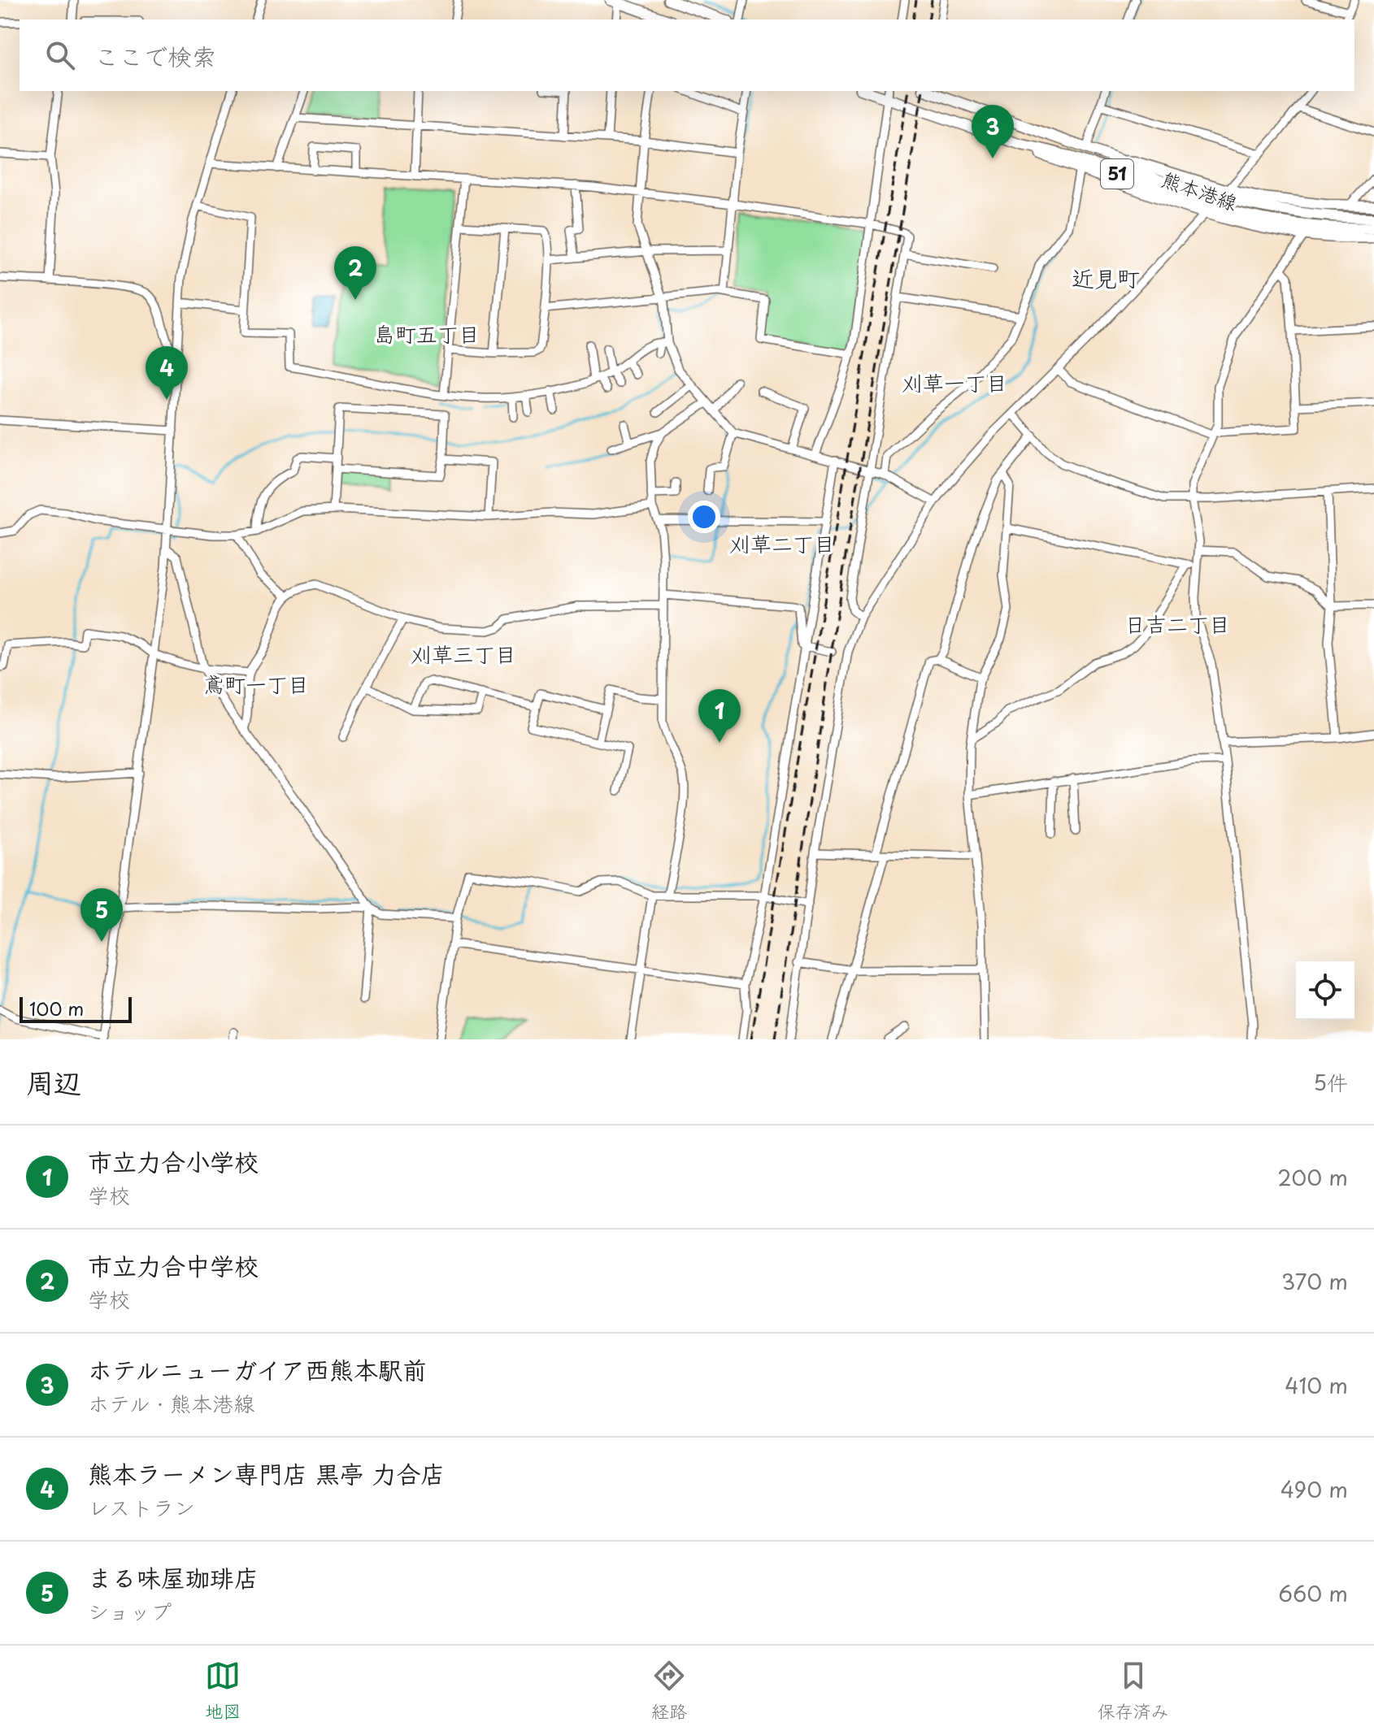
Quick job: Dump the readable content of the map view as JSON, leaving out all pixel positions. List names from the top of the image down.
{
  "streets": {
    "main road": ["51", "熊本港線"]
  },
  "districts": [
    "近見町",
    "島町五丁目",
    "刈草一丁目",
    "刈草二丁目",
    "日吉二丁目",
    "刈草三丁目",
    "鳶町一丁目"
  ],
  "scale_bar": "100 m",
  "page": {
    "search": "ここで検索",
    "pins": [
      "3",
      "2",
      "4",
      "1",
      "5"
    ],
    "scale": "100 m",
    "heading": ["周辺", "5件"],
    "list": [
      {
        "mark": "1",
        "name": "市立力合小学校",
        "note": "学校",
        "value": "200 m"
      },
      {
        "mark": "2",
        "name": "市立力合中学校",
        "note": "学校",
        "value": "370 m"
      },
      {
        "mark": "3",
        "name": "ホテルニューガイア西熊本駅前",
        "note": "ホテル · 熊本港線",
        "value": "410 m"
      },
      {
        "mark": "4",
        "name": "熊本ラーメン専門店 黒亭 力合店",
        "note": "レストラン",
        "value": "490 m"
      },
      {
        "mark": "5",
        "name": "まる味屋珈琲店",
        "note": "ショップ",
        "value": "660 m"
      }
    ],
    "nav": ["地図", "経路", "保存済み"]
  }
}
